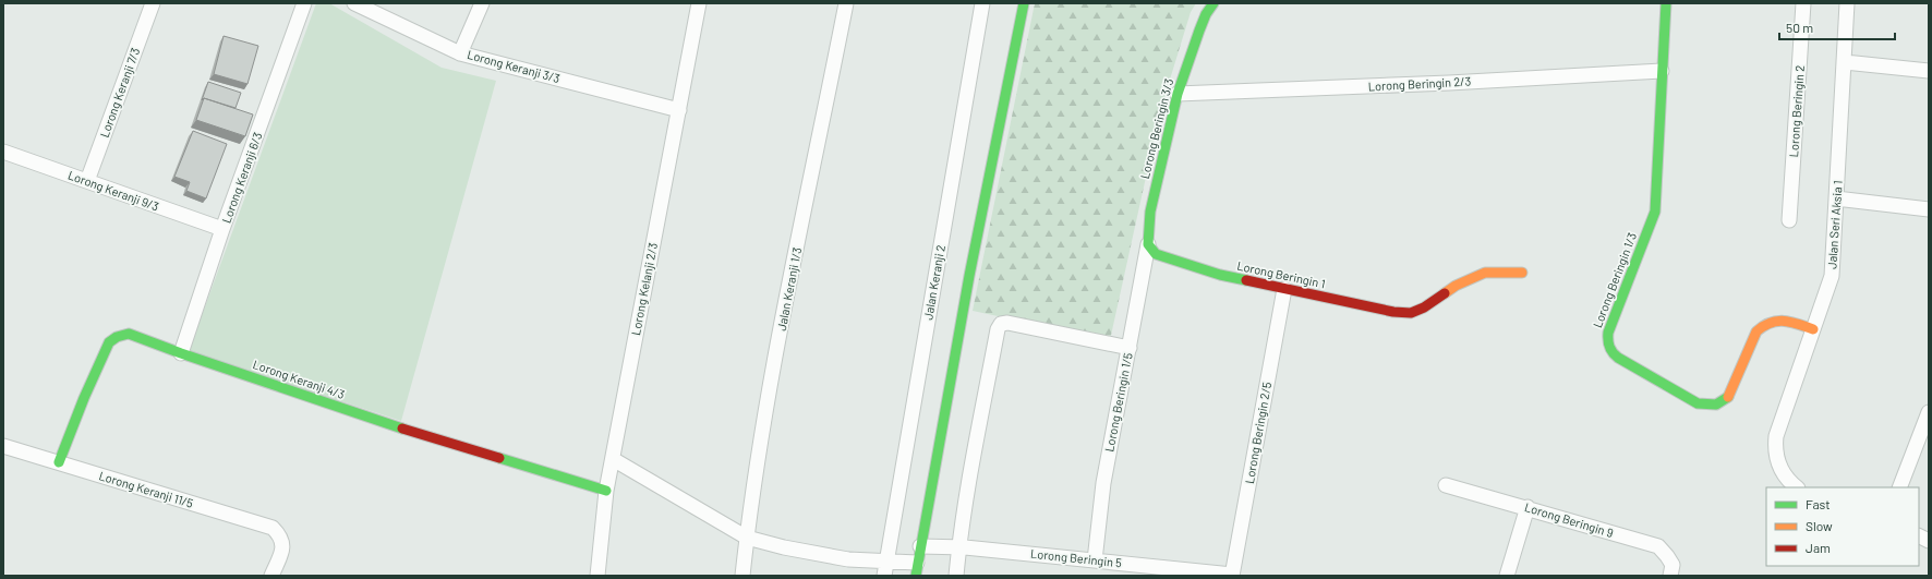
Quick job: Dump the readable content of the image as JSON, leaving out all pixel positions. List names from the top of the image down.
{
  "streets": {
    "street": [
      "Lorong Keranji 3/3",
      "Lorong Beringin 2/3",
      "Lorong Keranji 7/3",
      "Lorong Beringin 2",
      "Lorong Beringin 3/3",
      "Lorong Keranji 6/3",
      "Lorong Keranji 9/3",
      "Jalan Seri Aksia 1",
      "Lorong Beringin 1",
      "Lorong Beringin 1/3",
      "Jalan Keranji 2",
      "Lorong Kelanji 2/3",
      "Jalan Keranji 1/3",
      "Lorong Keranji 4/3",
      "Lorong Beringin 1/5",
      "Lorong Beringin 2/5",
      "Lorong Keranji 11/5",
      "Lorong Beringin 9",
      "Lorong Beringin 5"
    ]
  },
  "crossings": [
    ["Lorong Keranji 3/3", "Lorong Kelanji 2/3"],
    ["Lorong Beringin 2/3", "Lorong Beringin 3/3"],
    ["Lorong Beringin 2/3", "Lorong Beringin 1/3"],
    ["Lorong Keranji 7/3", "Lorong Keranji 9/3"],
    ["Lorong Beringin 3/3", "Lorong Beringin 1"],
    ["Lorong Beringin 3/3", "Lorong Beringin 1/5"],
    ["Lorong Keranji 6/3", "Lorong Keranji 9/3"],
    ["Lorong Keranji 6/3", "Lorong Keranji 4/3"],
    ["Jalan Seri Aksia 1", "Lorong Beringin 1/3"],
    ["Lorong Beringin 1", "Lorong Beringin 1/5"],
    ["Lorong Beringin 1", "Lorong Beringin 2/5"],
    ["Lorong Kelanji 2/3", "Lorong Keranji 4/3"],
    ["Lorong Keranji 4/3", "Lorong Keranji 11/5"],
    ["Lorong Beringin 1/5", "Lorong Beringin 5"],
    ["Lorong Beringin 2/5", "Lorong Beringin 5"]
  ],
  "legend": ["Fast", "Slow", "Jam"],
  "scale_bar": "50 m"
}
